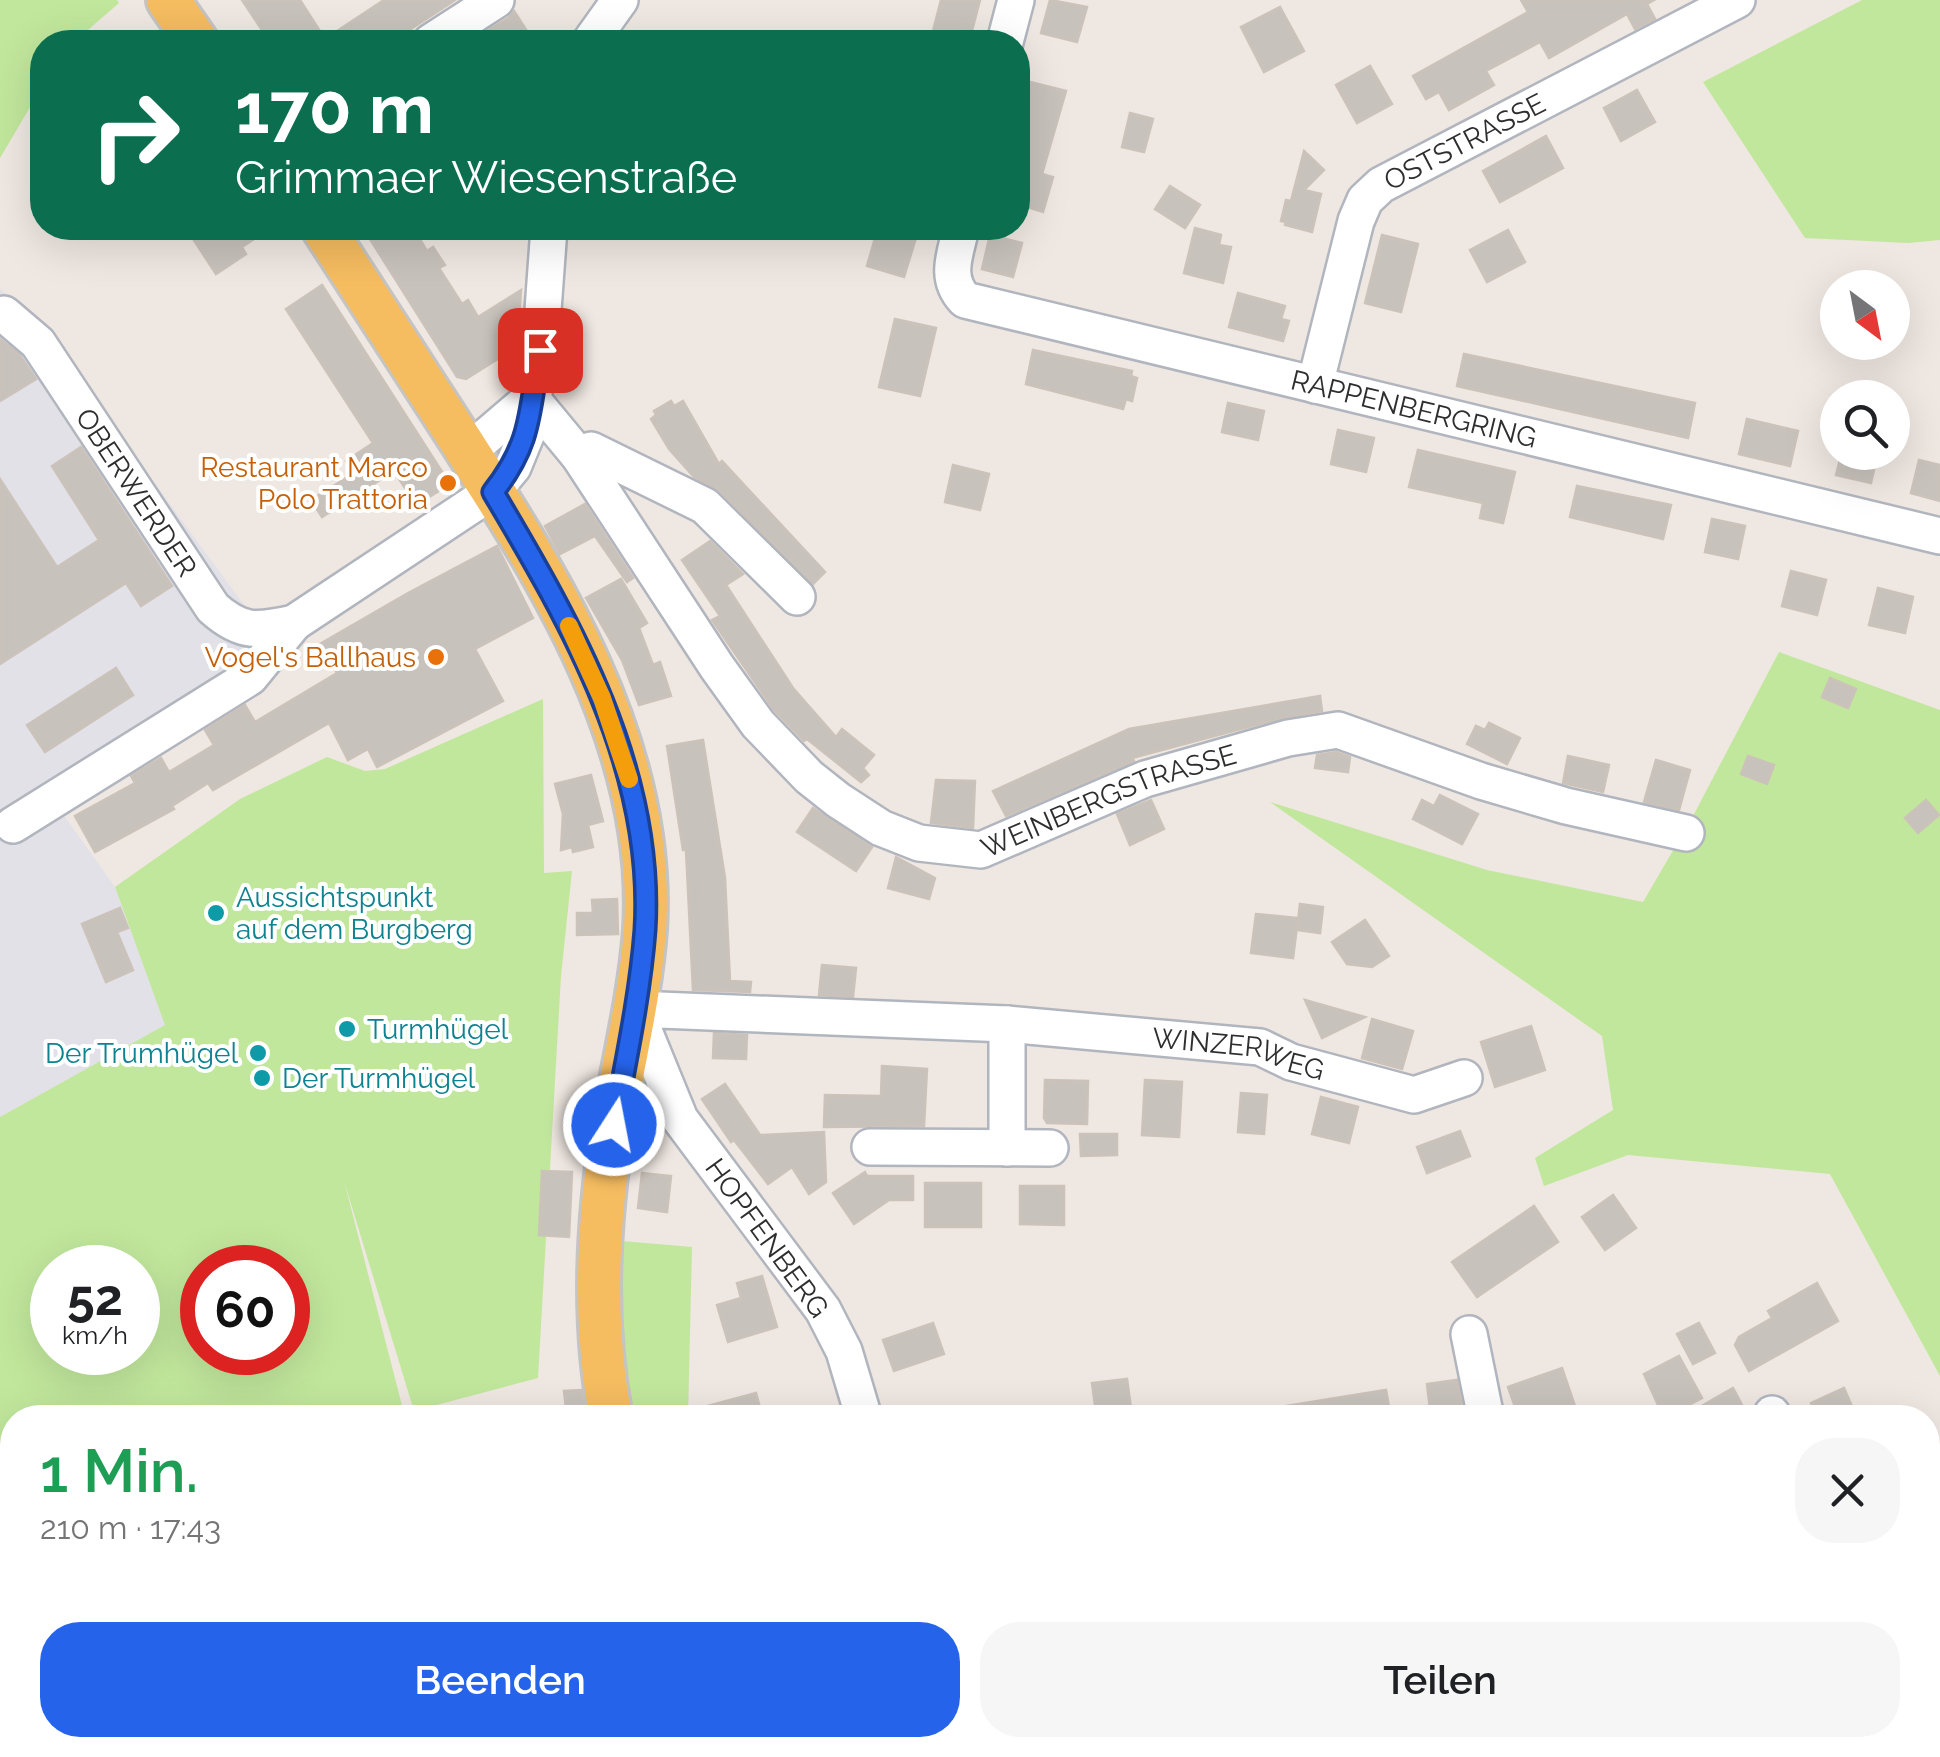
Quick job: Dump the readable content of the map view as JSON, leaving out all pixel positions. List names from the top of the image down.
{
  "streets": {
    "street": [
      "OSTSTRASSE",
      "RAPPENBERGRING",
      "OBERWERDER",
      "WEINBERGSTRASSE",
      "WINZERWEG",
      "HOPFENBERG"
    ]
  },
  "crossings": [
    ["OSTSTRASSE", "RAPPENBERGRING"],
    ["WINZERWEG", "HOPFENBERG"]
  ],
  "places": [
    "Restaurant Marco Polo Trattoria",
    "Vogel's Ballhaus",
    "Aussichtspunkt auf dem Burgberg",
    "Turmhügel",
    "Der Trumhügel",
    "Der Turmhügel"
  ],
  "north": "bottom right",
  "page": {
    "turn": ["170 m", "Grimmaer Wiesenstraße"],
    "speed": "52 km/h",
    "limit": "60",
    "heading": ["1 Min.", "210 m · 17:43"],
    "buttons": ["Beenden", "Teilen"]
  }
}
